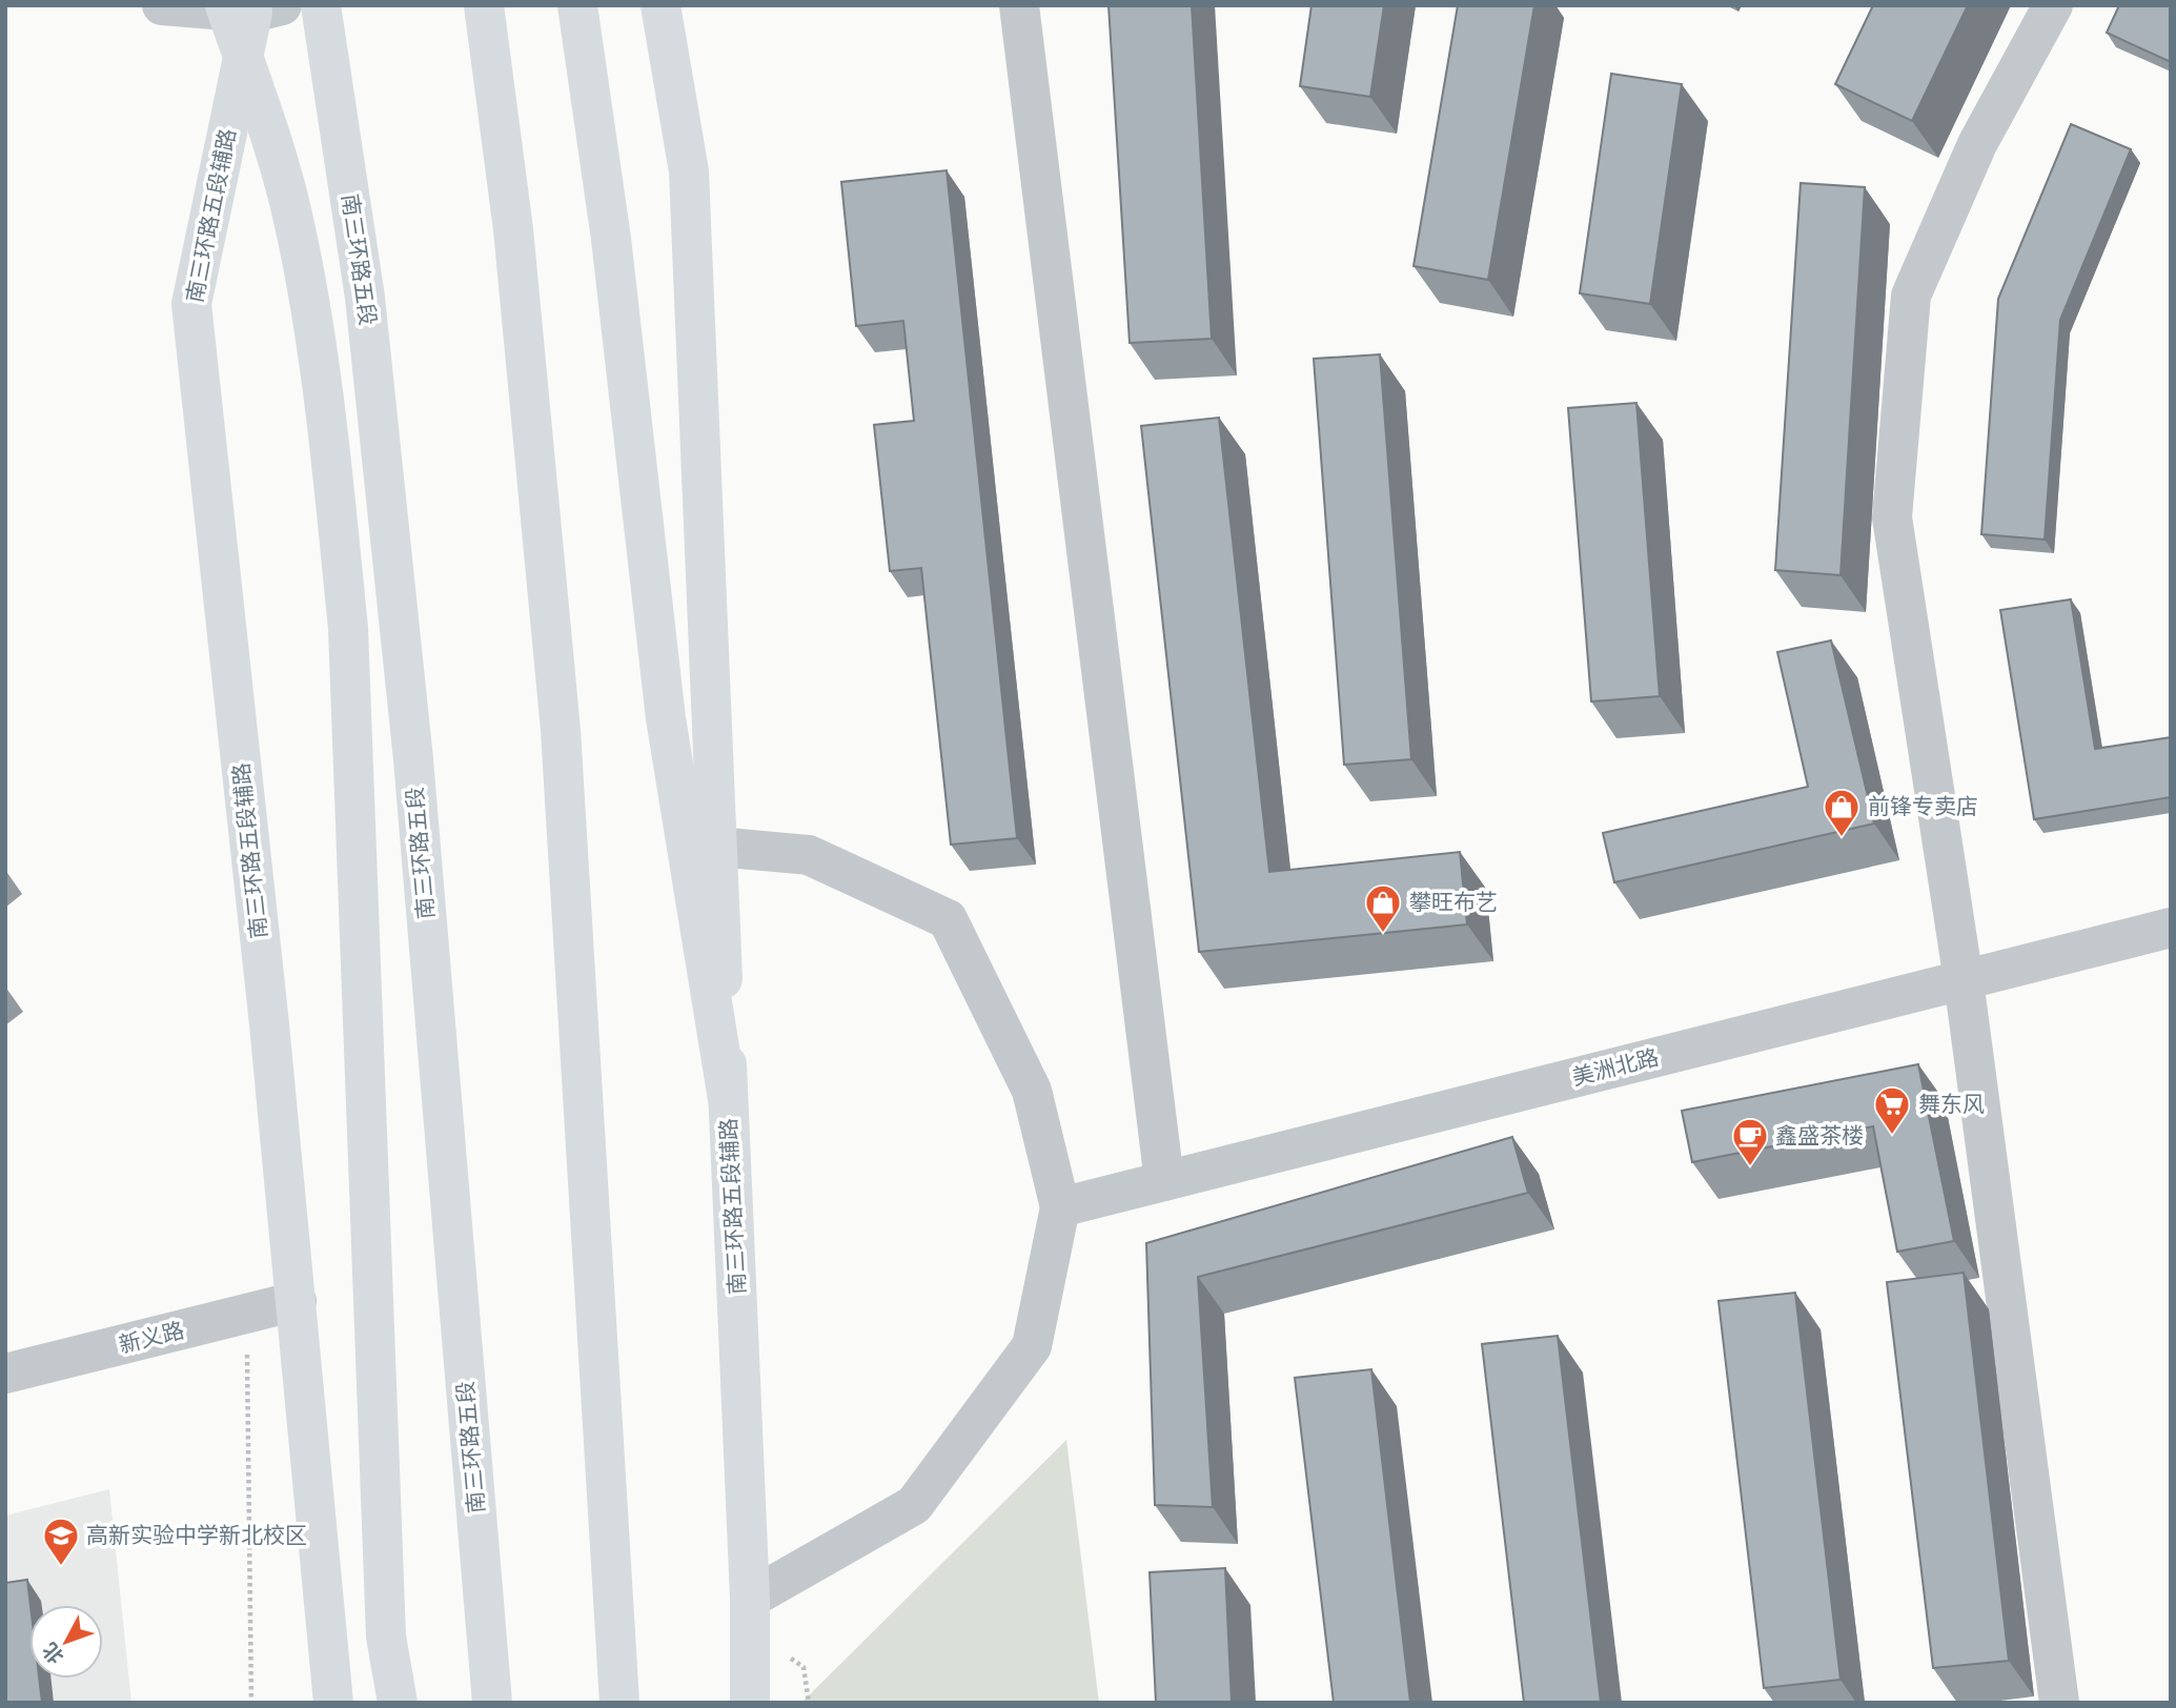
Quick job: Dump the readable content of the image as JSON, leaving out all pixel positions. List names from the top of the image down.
{
  "streets": {
    "main road": ["南三环路五段辅路", "南三环路五段"],
    "street": ["美洲北路", "新义路"]
  },
  "crossings": [
    ["南三环路五段辅路", "新义路"]
  ],
  "places": {
    "shop": ["前锋专卖店", "攀旺布艺"],
    "supermarket": ["舞东风"],
    "cafe": ["鑫盛茶楼"],
    "school or university": ["高新实验中学新北校区"]
  },
  "north": "bottom left"
}
